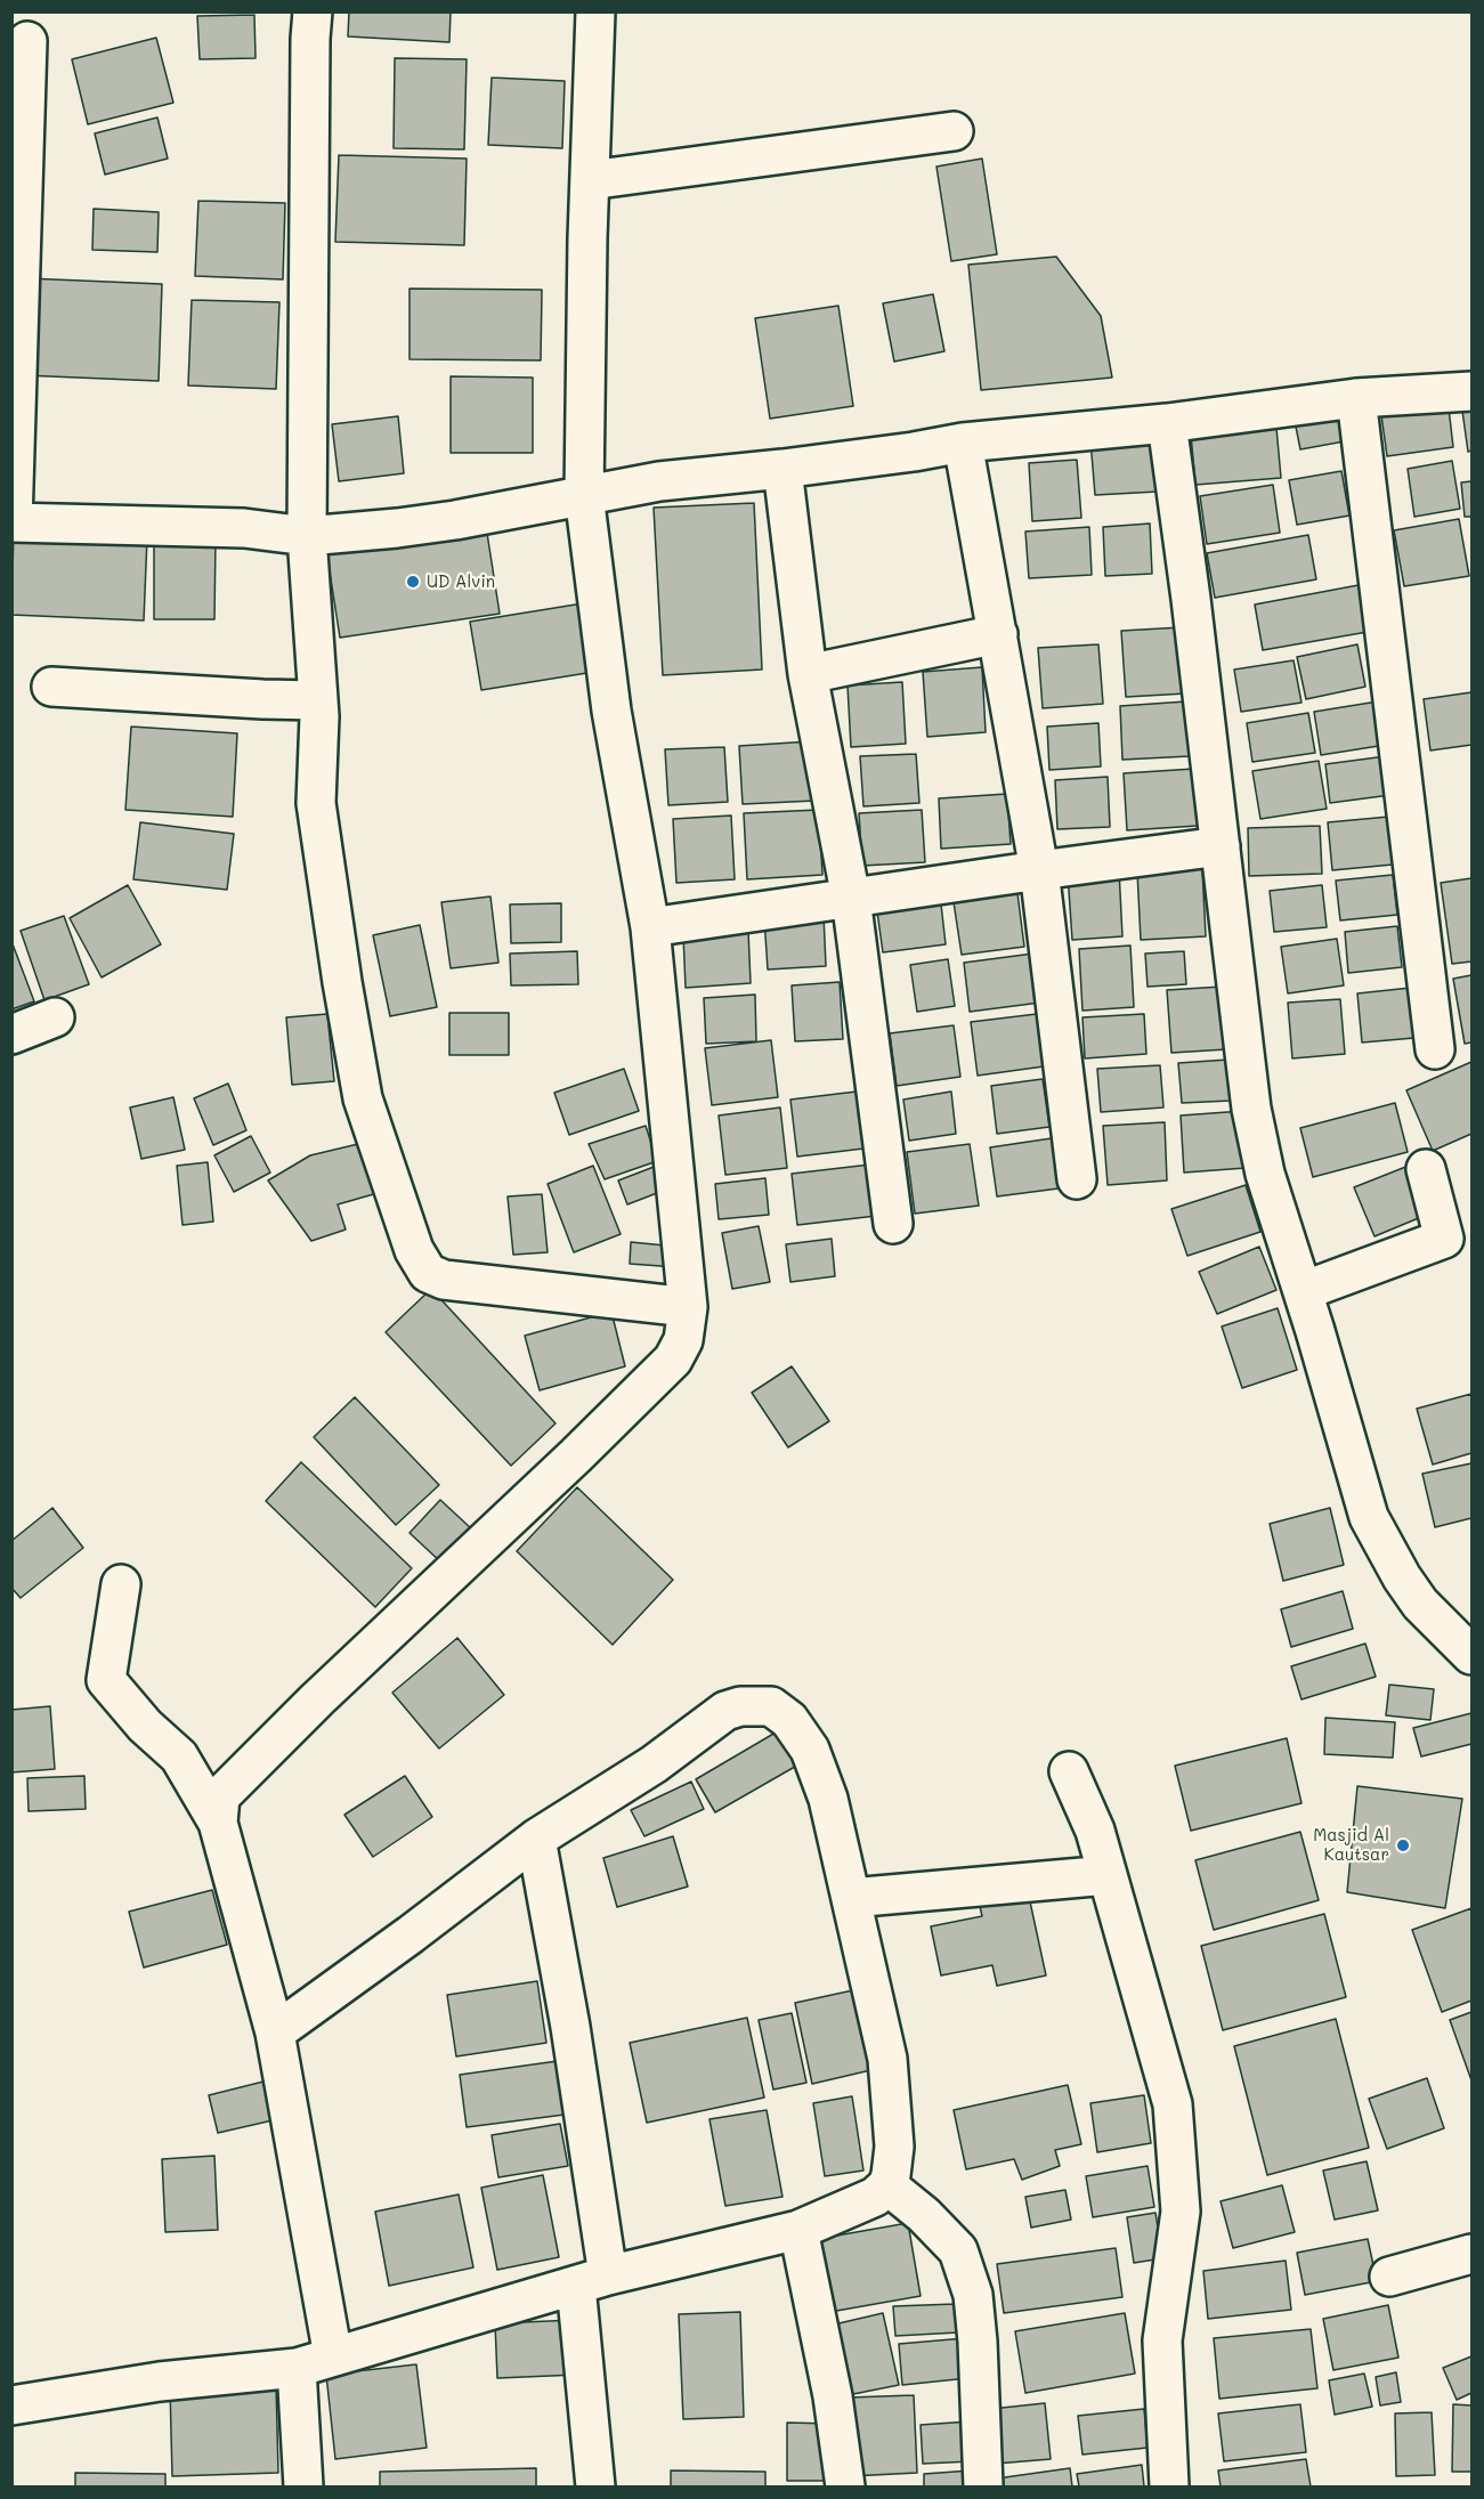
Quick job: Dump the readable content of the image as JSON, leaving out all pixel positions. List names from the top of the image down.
{
  "places": ["UD Alvin", "Masjid Al Kautsar"]
}
